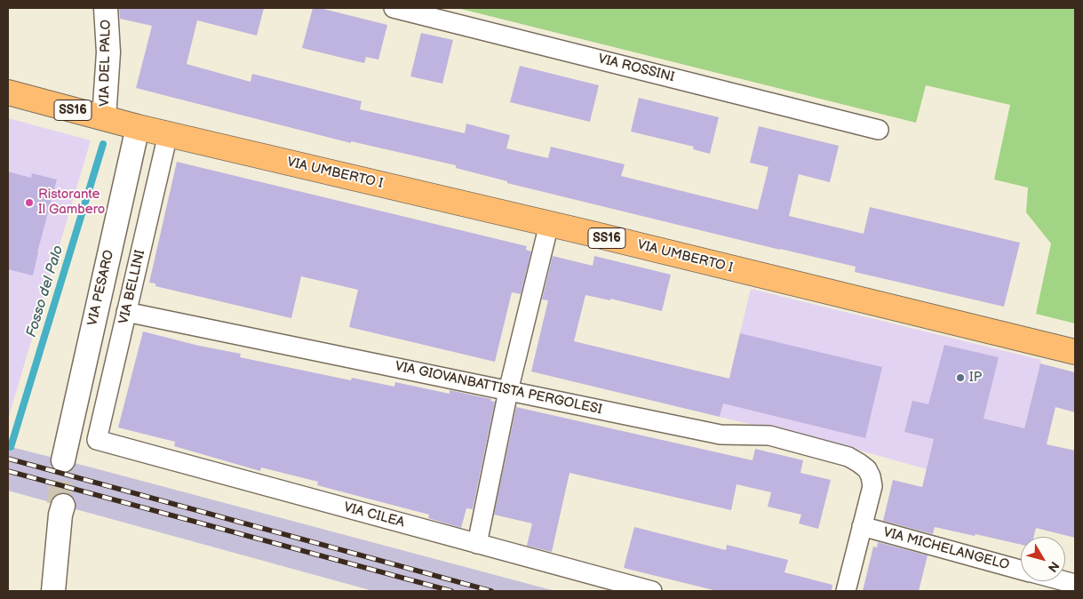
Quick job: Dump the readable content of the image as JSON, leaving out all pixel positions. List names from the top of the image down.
{
  "streets": {
    "main road": ["SS16", "VIA UMBERTO I"],
    "street": [
      "VIA DEL PALO",
      "VIA ROSSINI",
      "VIA BELLINI",
      "VIA PESARO",
      "VIA GIOVANBATTISTA PERGOLESI",
      "VIA CILEA",
      "VIA MICHELANGELO"
    ]
  },
  "crossings": [
    ["VIA DEL PALO", "SS16"],
    ["SS16", "VIA UMBERTO I"],
    ["SS16", "VIA PESARO"],
    ["VIA UMBERTO I", "VIA BELLINI"],
    ["VIA UMBERTO I", "VIA PESARO"],
    ["VIA BELLINI", "VIA GIOVANBATTISTA PERGOLESI"],
    ["VIA BELLINI", "VIA CILEA"],
    ["VIA GIOVANBATTISTA PERGOLESI", "VIA MICHELANGELO"]
  ],
  "water": ["Fosso del Palo"],
  "places": ["Ristorante Il Gambero", "IP"],
  "north": "bottom right"
}
